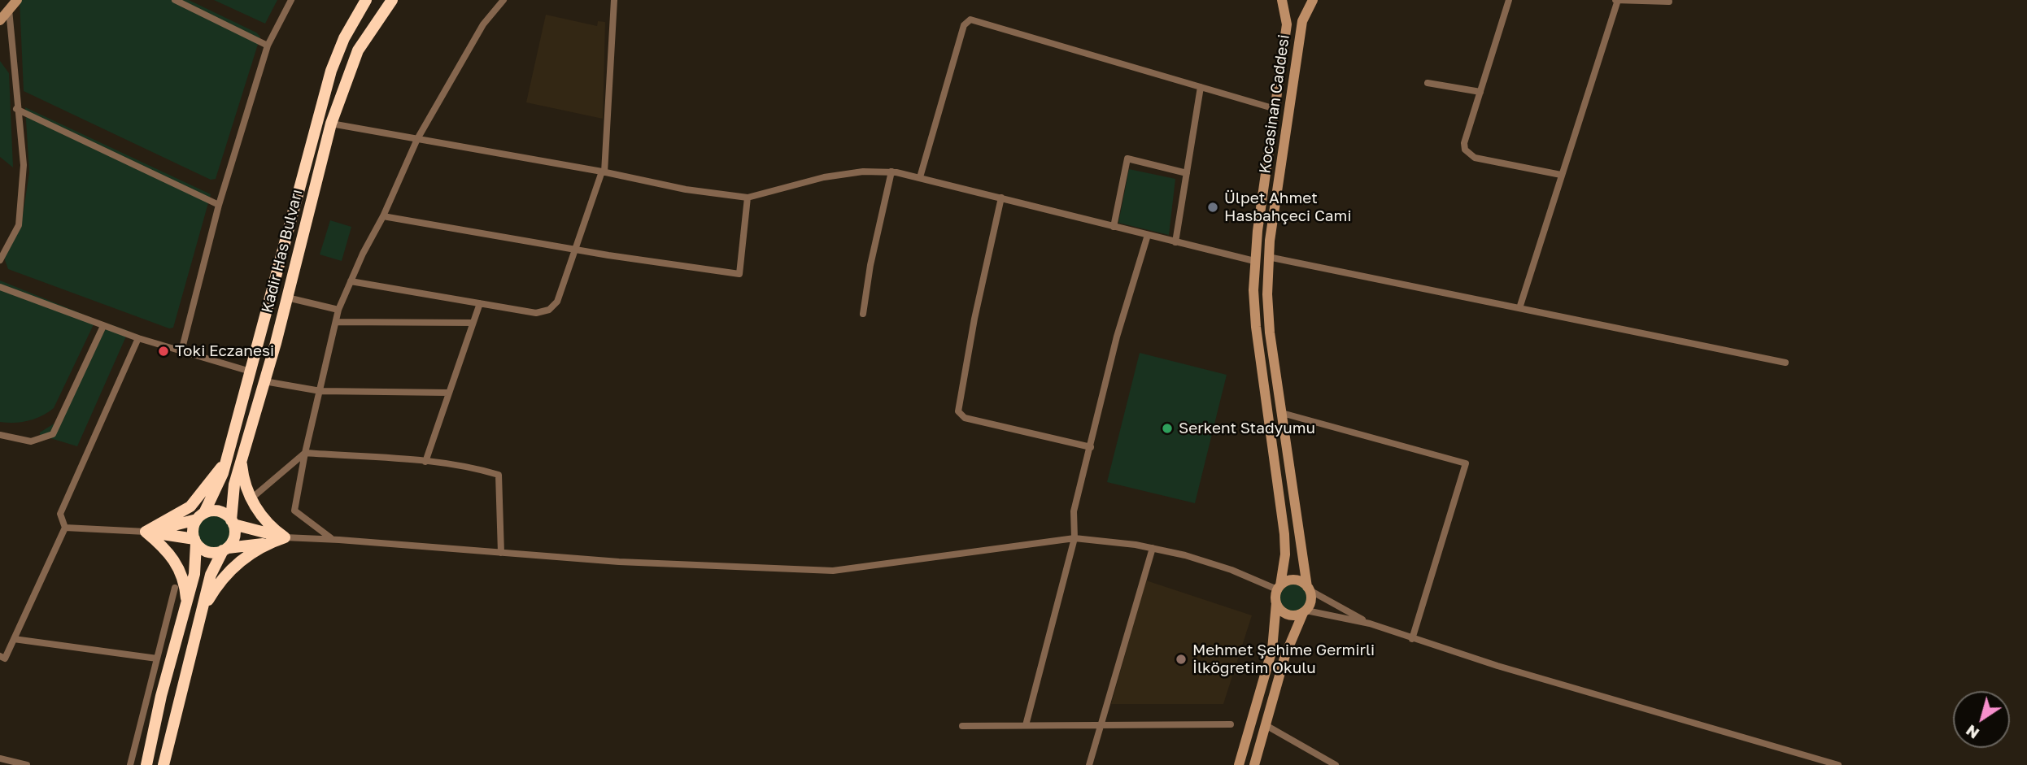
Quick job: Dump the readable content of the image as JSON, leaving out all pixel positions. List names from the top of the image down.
{
  "streets": {
    "highway": ["Kadir Has Bulvarı"],
    "main road": ["Kocasinan Caddesi"]
  },
  "places": [
    "Ülpet Ahmet Hasbahçeci Cami",
    "Toki Eczanesi",
    "Serkent Stadyumu",
    "Mehmet Şehime Germirli İlköğretim Okulu"
  ],
  "north": "bottom left"
}
